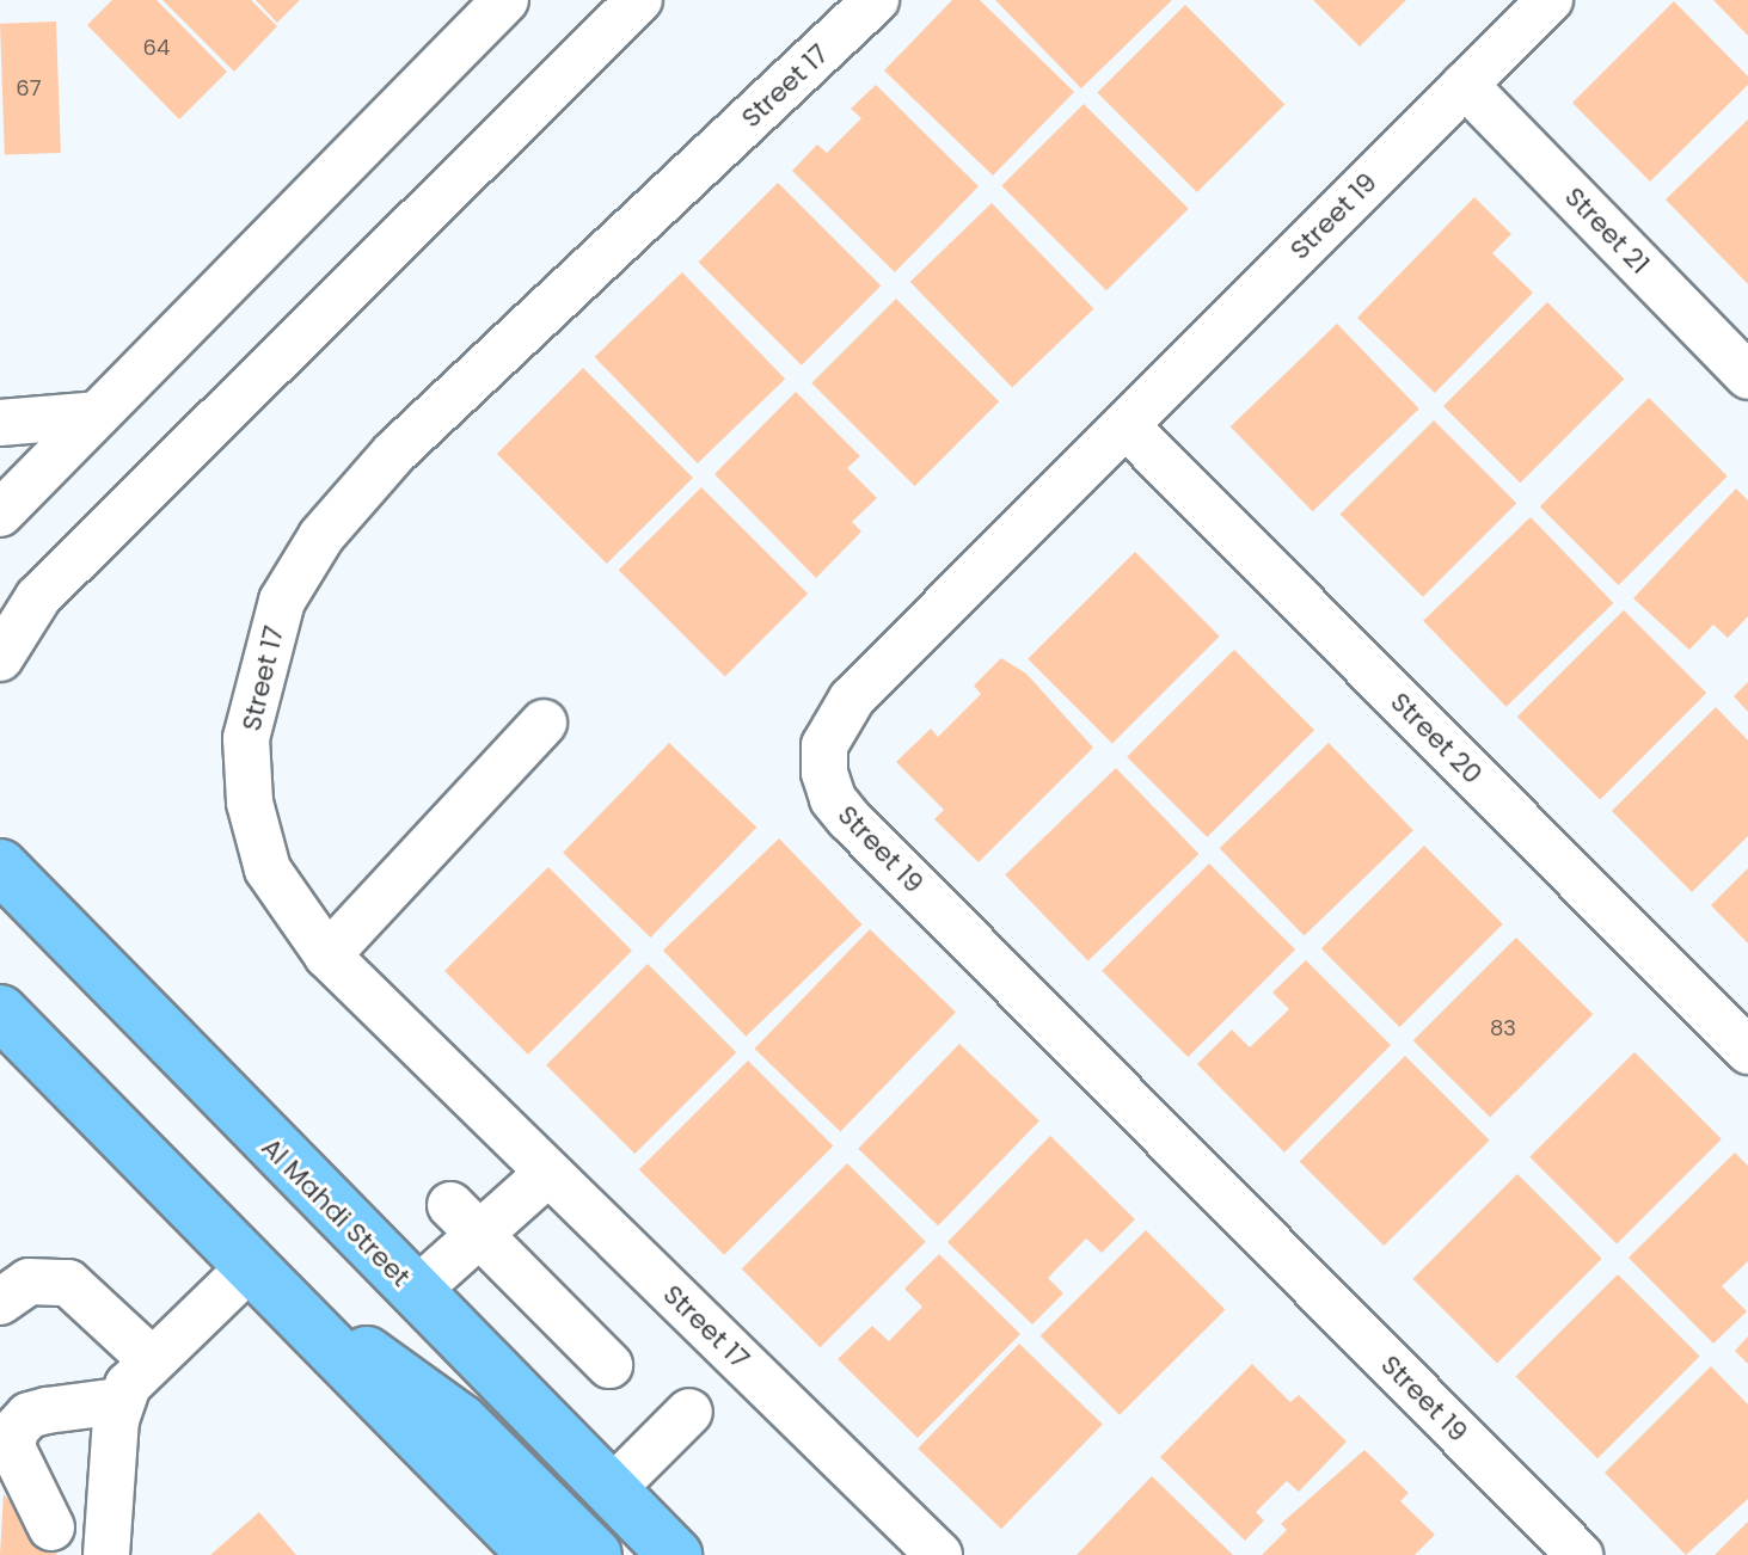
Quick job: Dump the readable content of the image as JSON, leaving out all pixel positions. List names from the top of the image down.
{
  "streets": {
    "main road": ["Al Mahdi Street"],
    "street": [
      "Street 17",
      "Street 19",
      "Street 21",
      "Street 20"
    ]
  },
  "crossings": [
    ["Street 19", "Street 21"],
    ["Street 19", "Street 20"]
  ],
  "house_numbers": ["64", "67", "83"]
}
